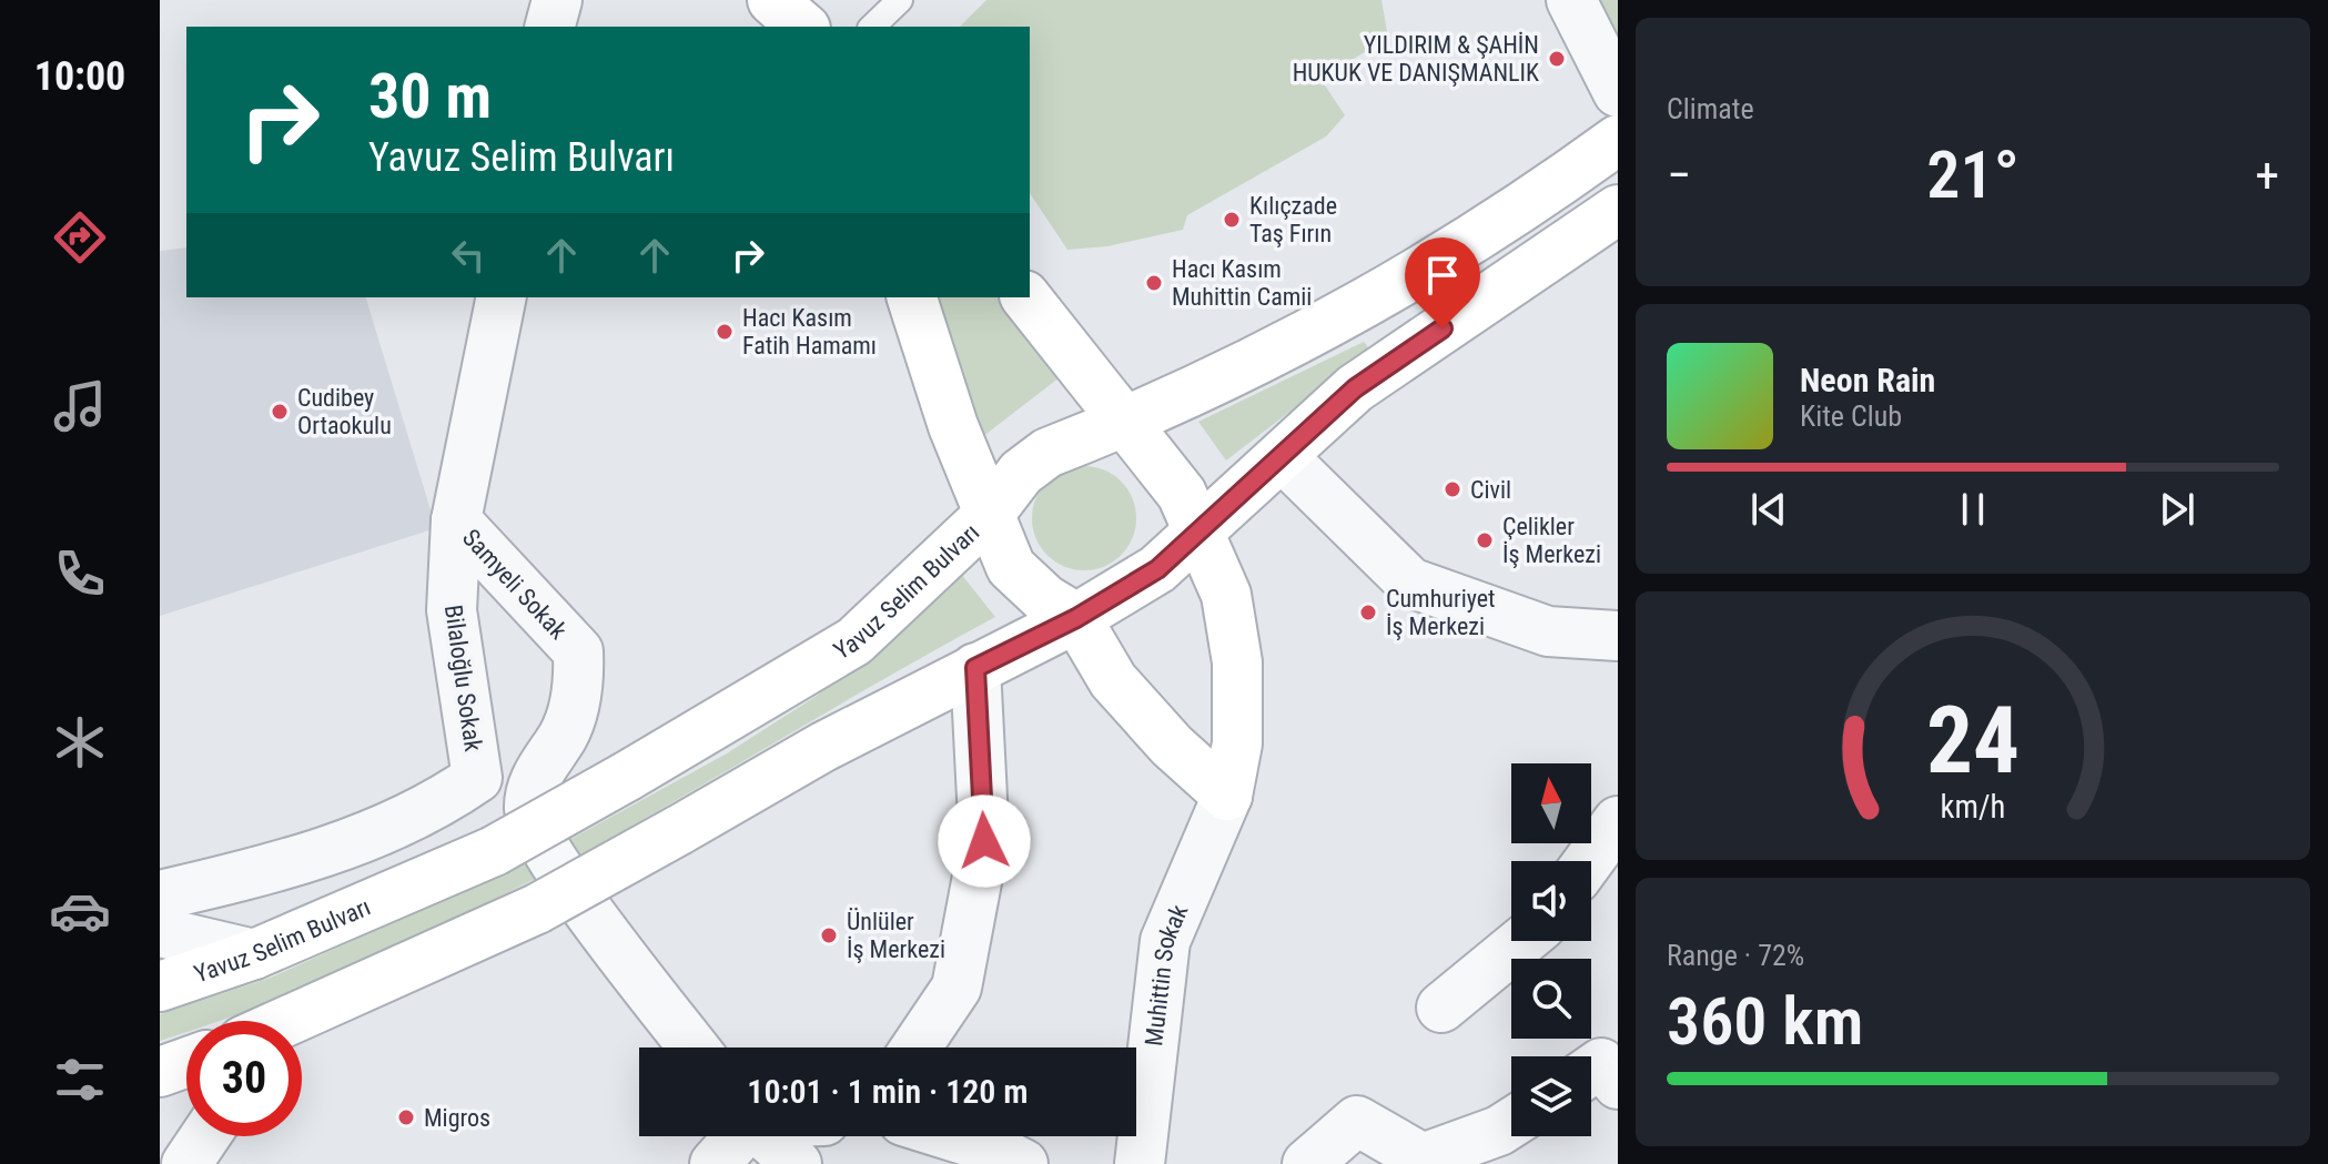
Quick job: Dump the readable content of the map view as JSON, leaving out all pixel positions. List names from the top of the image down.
{
  "streets": {
    "main road": ["Yavuz Selim Bulvarı"],
    "street": ["Samyeli Sokak", "Bilaloğlu Sokak", "Muhittin Sokak"]
  },
  "crossings": [
    ["Samyeli Sokak", "Bilaloğlu Sokak"]
  ],
  "places": [
    "YILDIRIM & ŞAHİN HUKUK VE DANIŞMANLIK",
    "Kılıçzade Taş Fırın",
    "Hacı Kasım Muhittin Camii",
    "Hacı Kasım Fatih Hamamı",
    "Cudibey Ortaokulu",
    "Civil",
    "Çelikler İş Merkezi",
    "Cumhuriyet İş Merkezi",
    "Ünlüler İş Merkezi",
    "Migros"
  ],
  "north": "top",
  "page": {
    "tabs": "10:00",
    "tile": [
      "Climate",
      ["Range · 72%", "360 km"]
    ],
    "turn": ["30 m", "Yavuz Selim Bulvarı"],
    "heat": ["−", "21°", "+"],
    "song": ["Neon Rain", "Kite Club"],
    "limit": "30",
    "trip": "10:01 · 1 min · 120 m",
    "gauge": ["24", "km/h"]
  }
}
